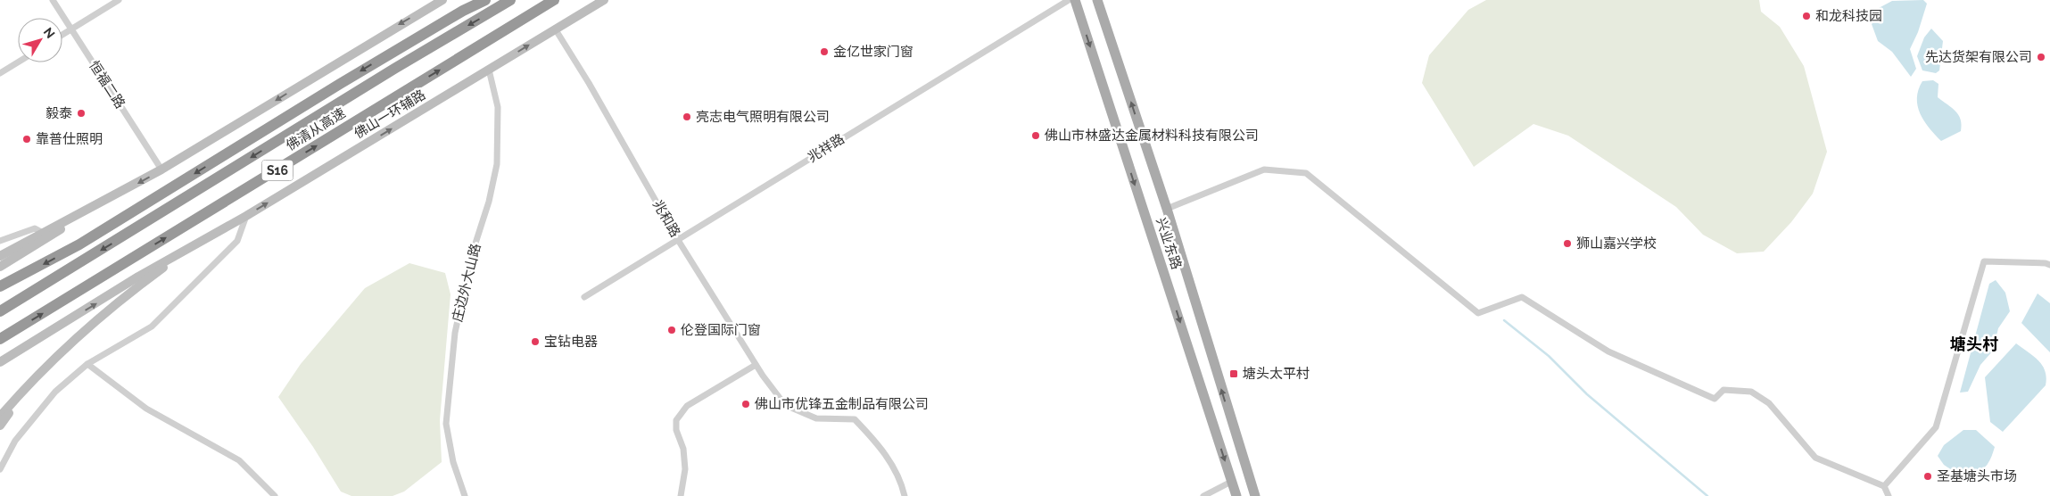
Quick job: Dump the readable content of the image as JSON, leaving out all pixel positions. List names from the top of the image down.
{
  "streets": {
    "highway": ["佛清从高速", "S16"],
    "main road": ["佛山一环辅路", "兴业东路"],
    "street": [
      "恒福二路",
      "兆祥路",
      "兆和路",
      "庄边外大山路"
    ]
  },
  "crossings": [
    ["佛山一环辅路", "兆和路"],
    ["佛山一环辅路", "庄边外大山路"],
    ["兆祥路", "兆和路"]
  ],
  "one_way": ["佛山一环辅路"],
  "districts": ["塘头村"],
  "places": {
    "other": [
      "和龙科技园",
      "金亿世家门窗",
      "先达货架有限公司",
      "毅泰",
      "亮志电气照明有限公司",
      "佛山市林盛达金属材料科技有限公司",
      "靠普仕照明",
      "狮山嘉兴学校",
      "伦登国际门窗",
      "宝钻电器",
      "佛山市优锋五金制品有限公司",
      "圣基塘头市场"
    ],
    "transit": ["塘头太平村"]
  },
  "north": "top right"
}
